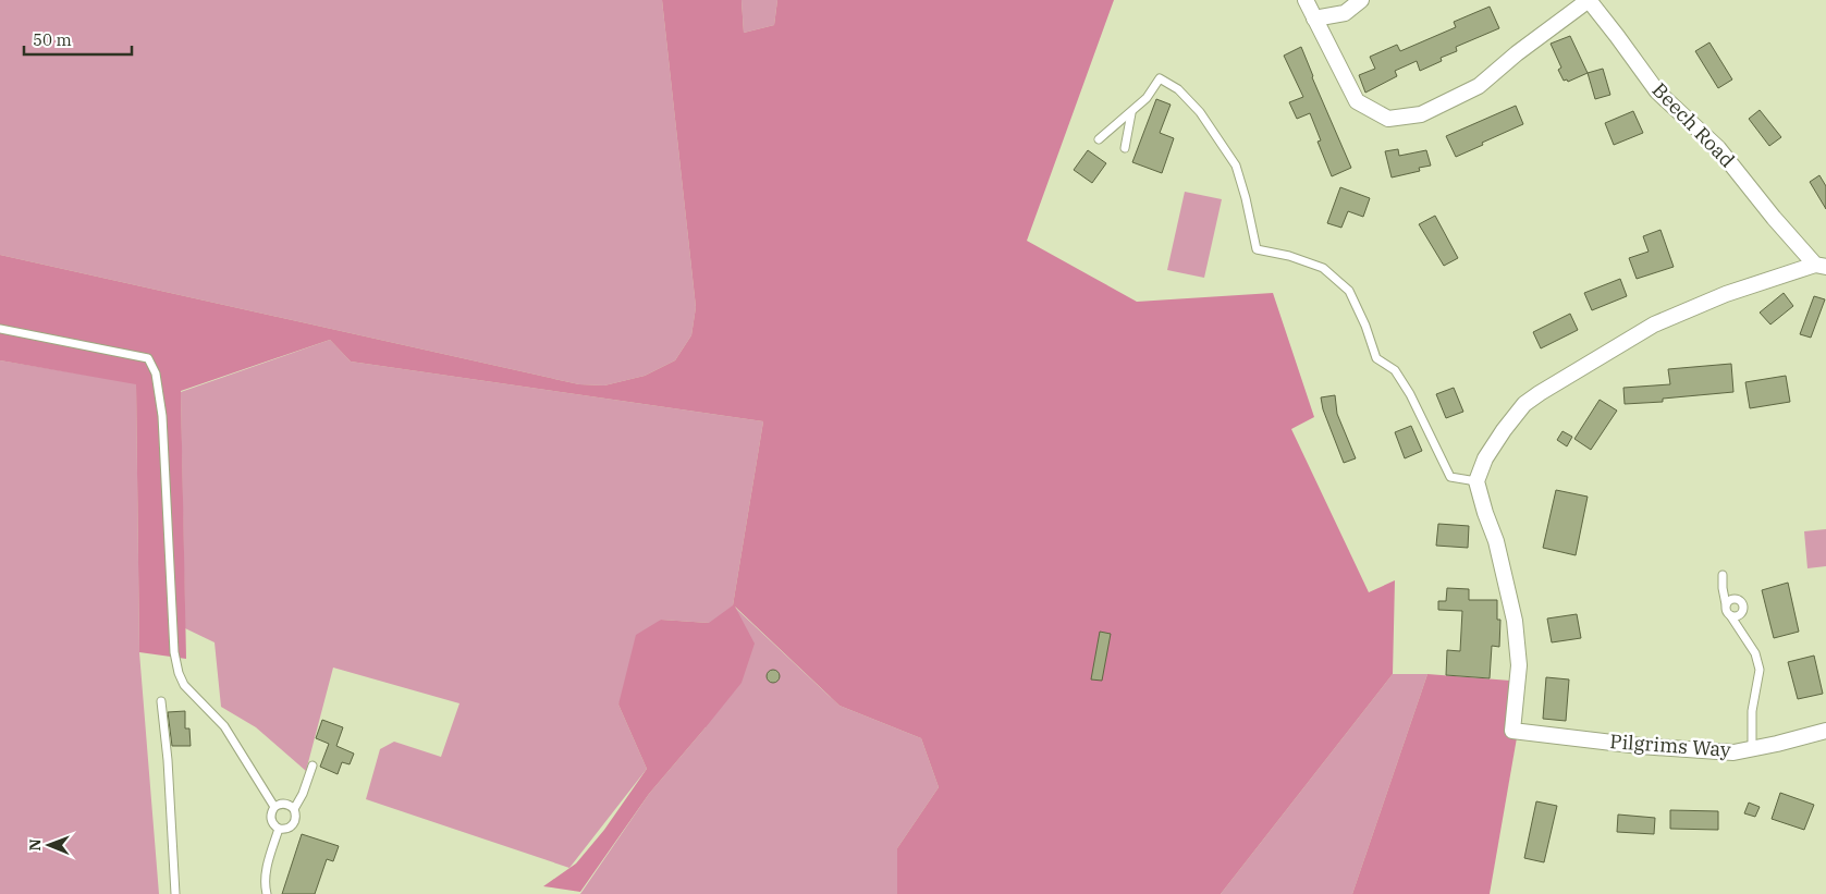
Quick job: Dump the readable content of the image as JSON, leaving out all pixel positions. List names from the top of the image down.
{
  "streets": {
    "street": ["Beech Road", "Pilgrims Way"]
  },
  "scale_bar": "50 m",
  "north": "left"
}
